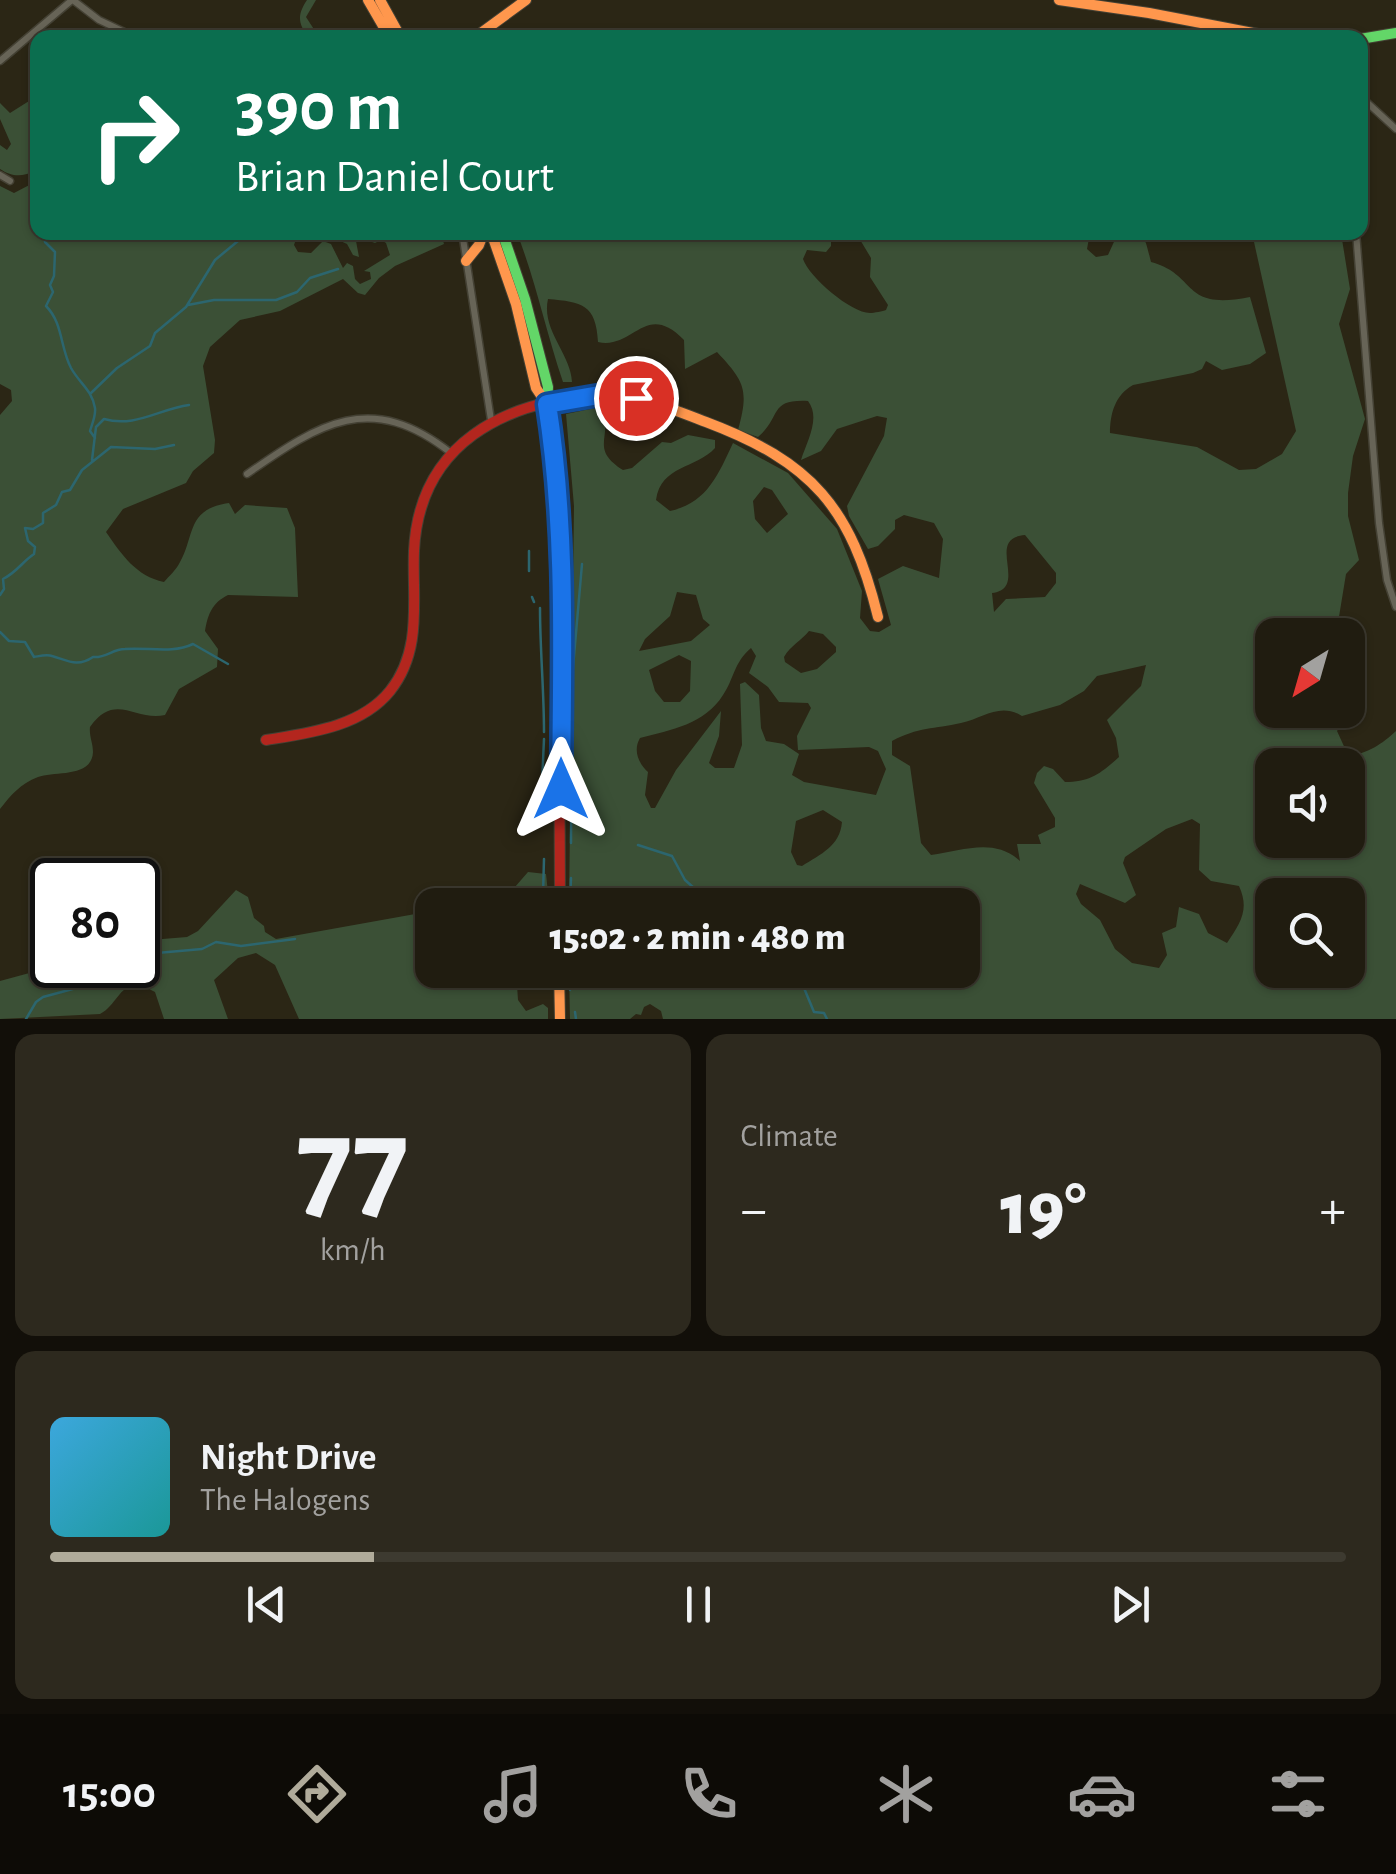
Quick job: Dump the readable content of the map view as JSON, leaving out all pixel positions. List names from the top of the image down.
{
  "north": "bottom left",
  "page": {
    "turn": ["390 m", "Brian Daniel Court"],
    "limit": "80",
    "trip": "15:02 · 2 min · 480 m",
    "tile": [
      ["77", "km/h"],
      "Climate"
    ],
    "heat": ["−", "19°", "+"],
    "song": ["Night Drive", "The Halogens"],
    "tabs": "15:00"
  }
}
